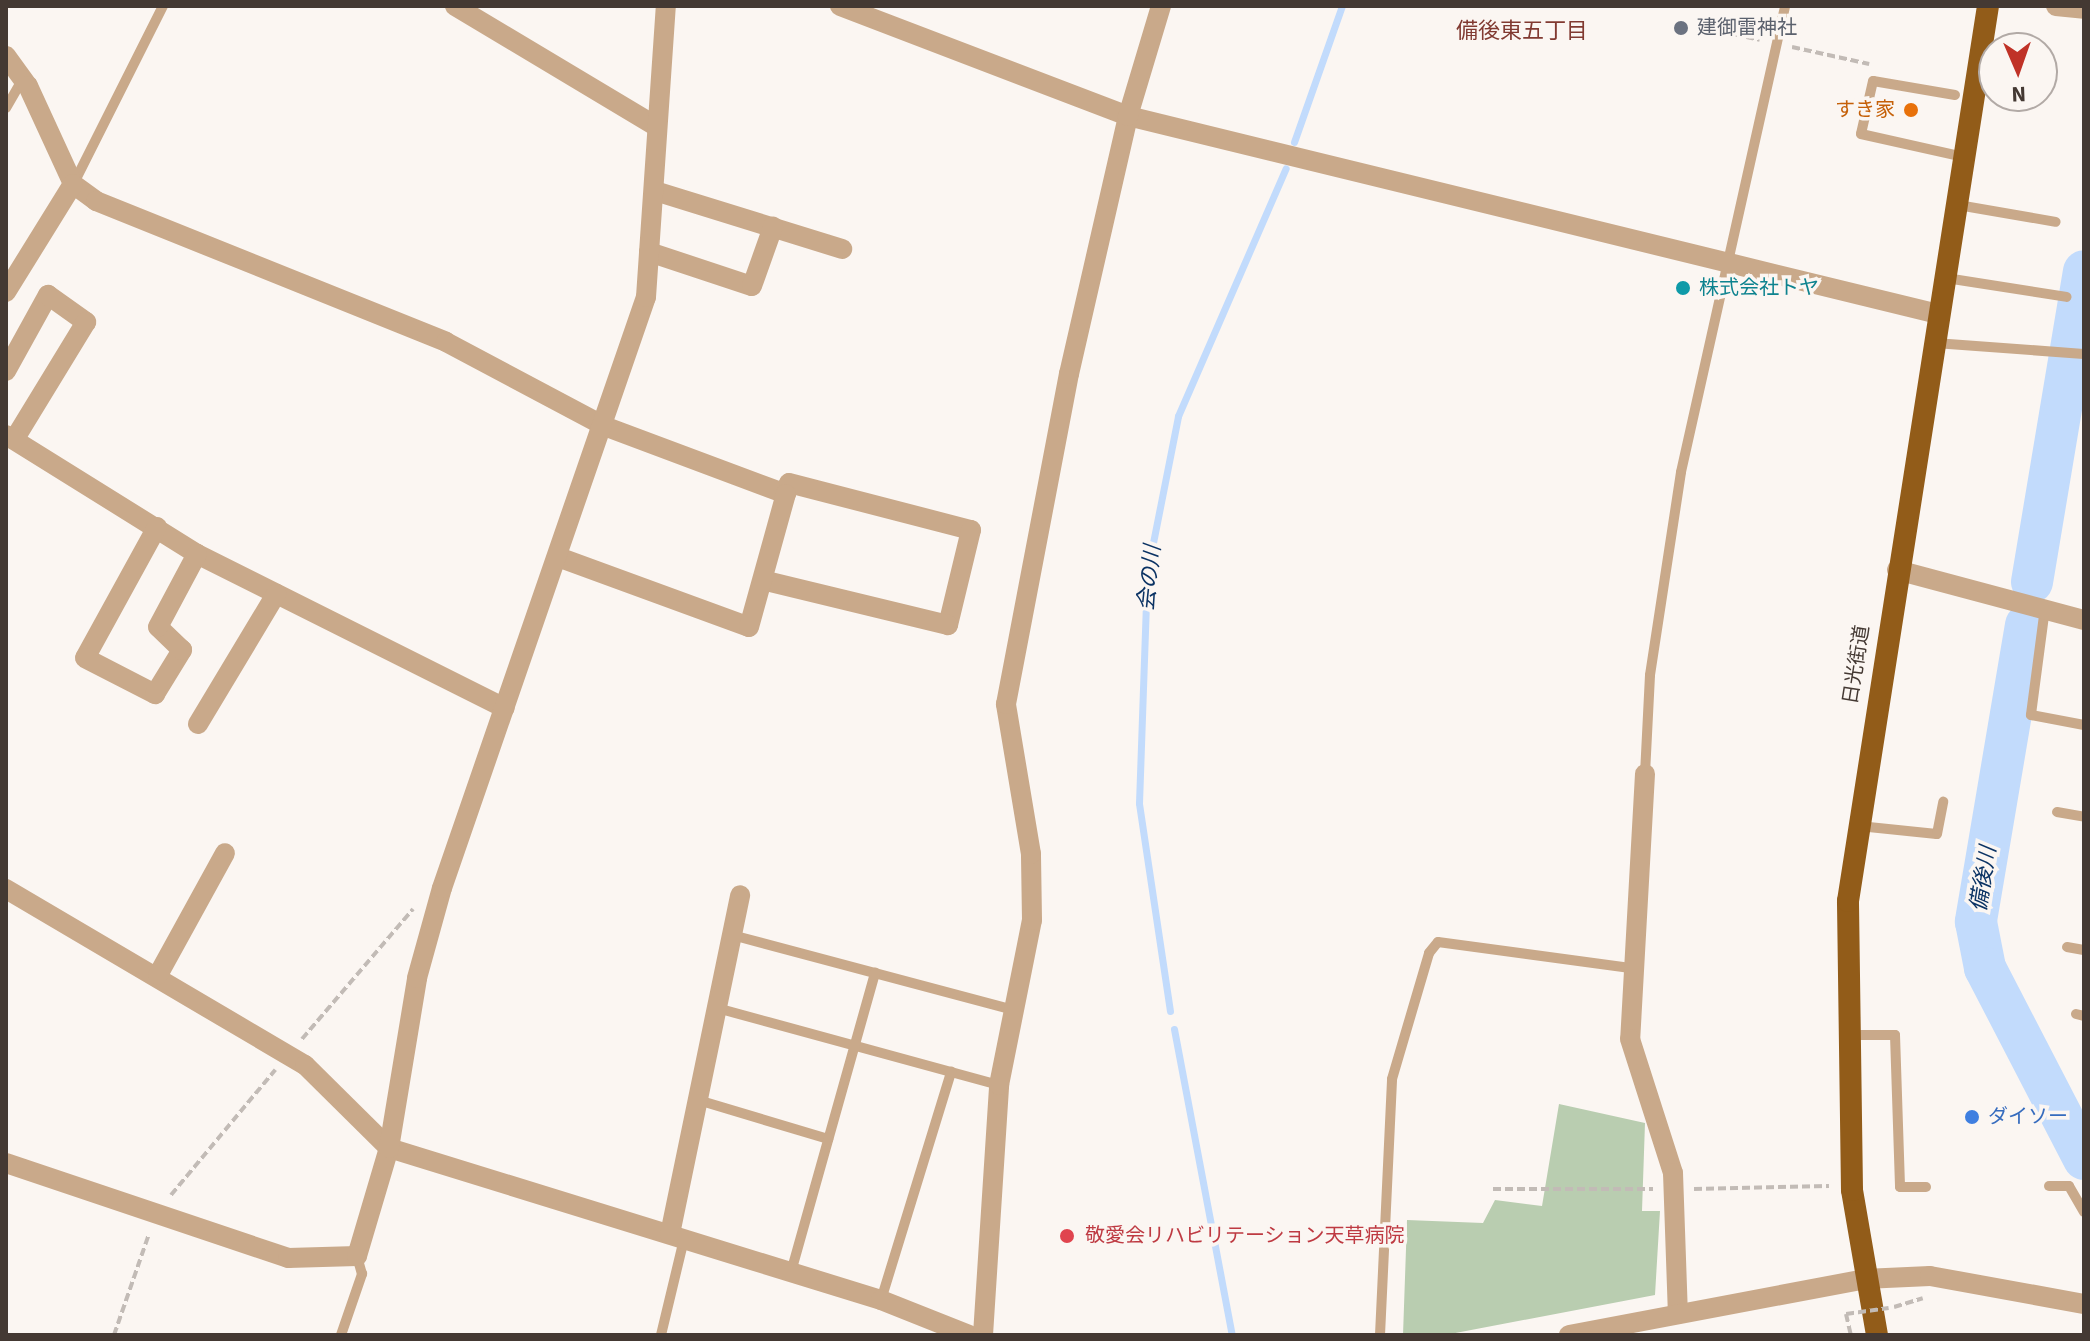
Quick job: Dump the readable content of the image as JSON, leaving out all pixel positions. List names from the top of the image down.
{
  "streets": {
    "highway": ["日光街道"]
  },
  "districts": ["備後東五丁目"],
  "water": ["会の川", "備後川"],
  "places": [
    "建御雷神社",
    "すき家",
    "株式会社トヤ",
    "ダイソー",
    "敬愛会リハビリテーション天草病院"
  ],
  "north": "bottom"
}
